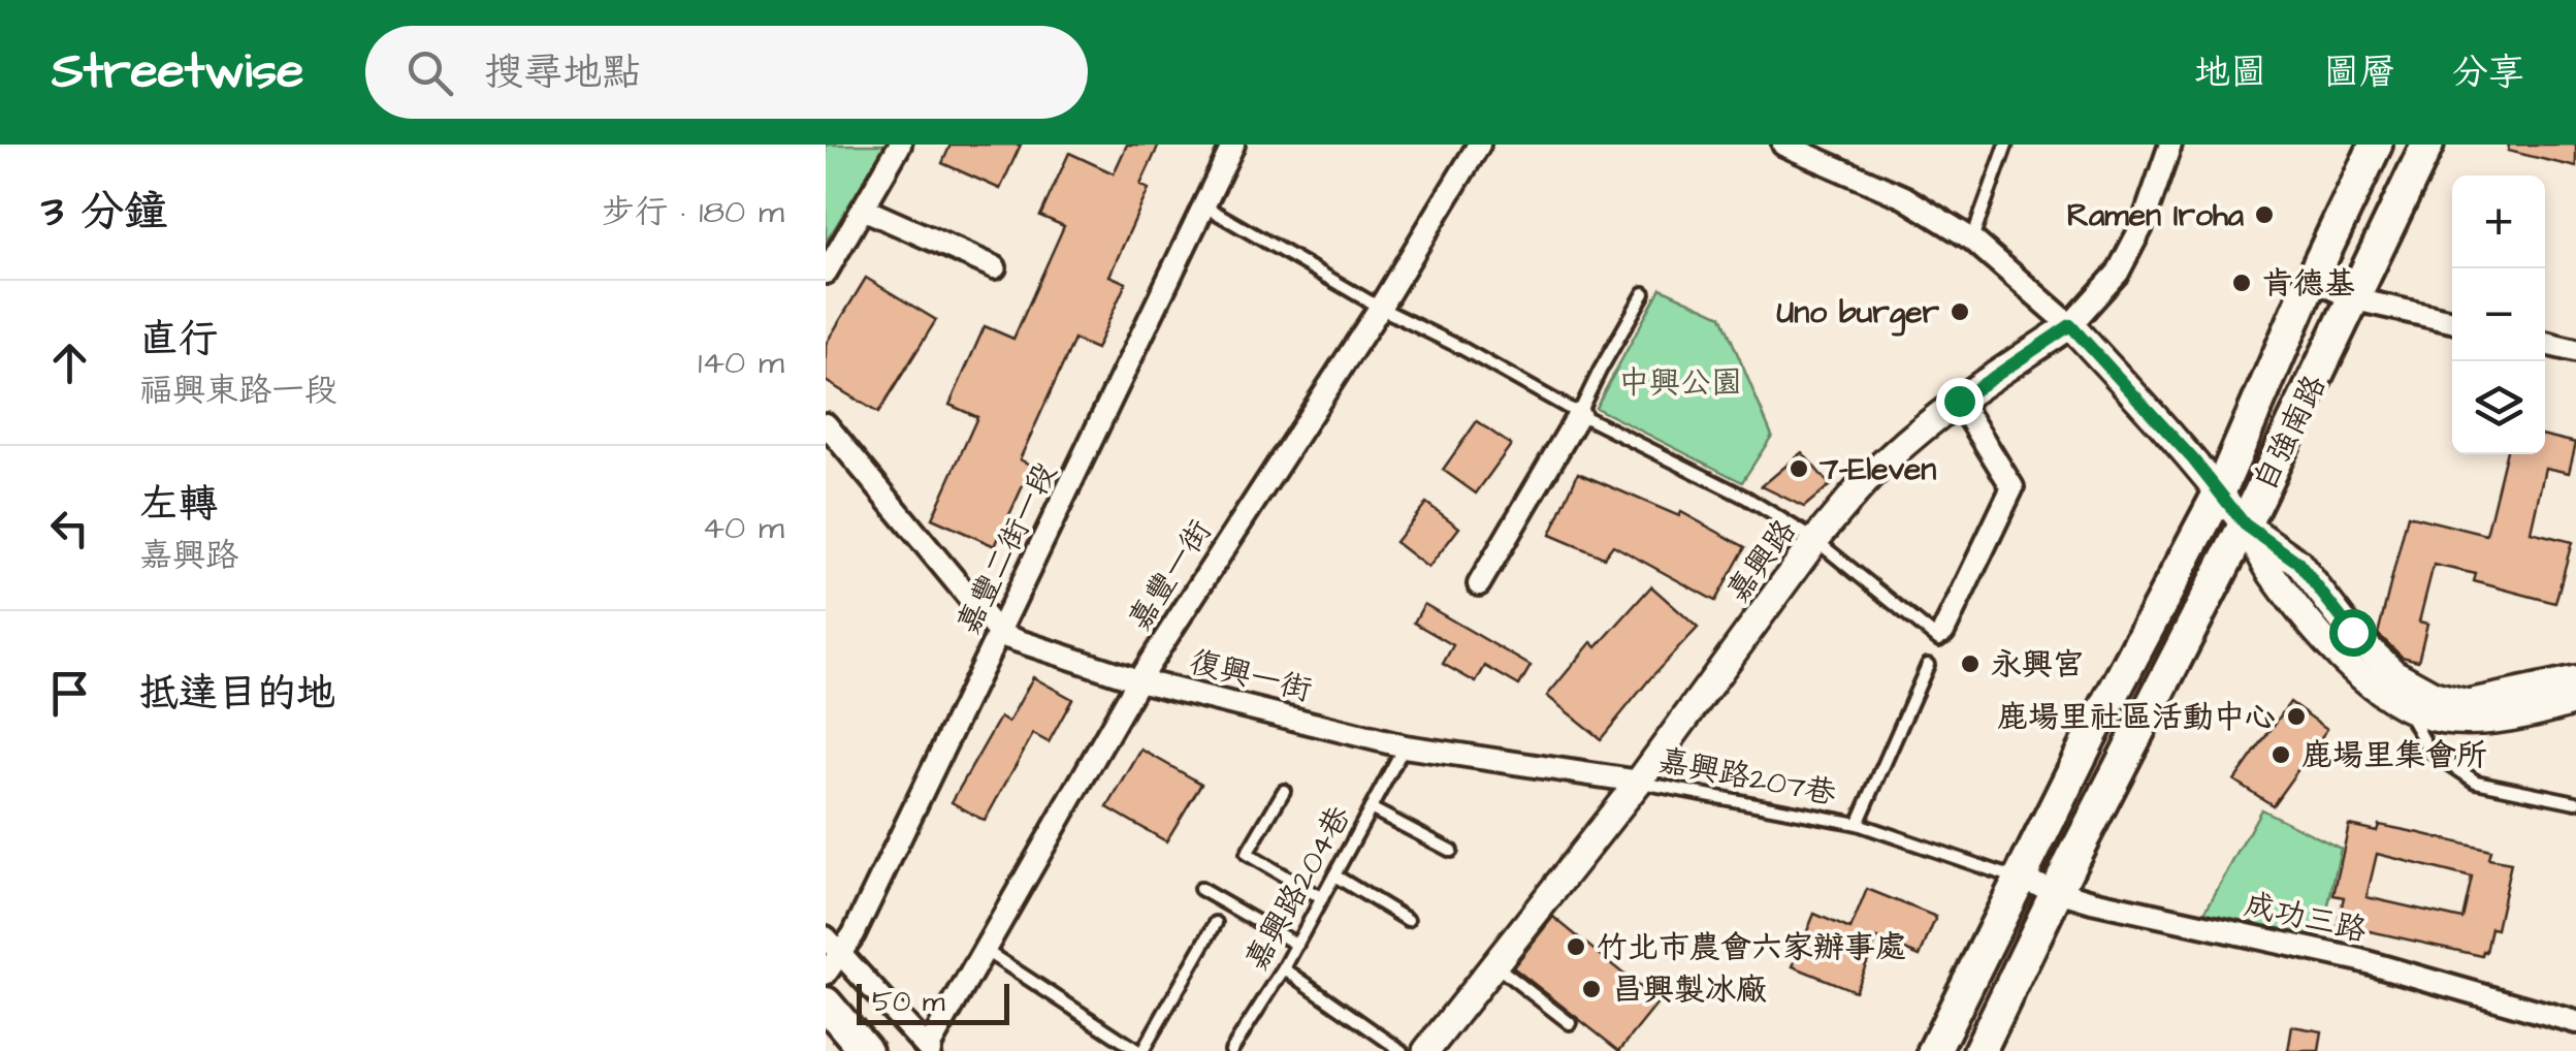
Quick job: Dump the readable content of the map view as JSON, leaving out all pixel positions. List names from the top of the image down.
{
  "streets": {
    "main road": ["自強南路"],
    "street": [
      "嘉豐二街一段",
      "嘉興路",
      "嘉豐一街",
      "復興一街",
      "成功三路"
    ],
    "lane": ["嘉興路207巷", "嘉興路204巷"]
  },
  "crossings": [
    ["自強南路", "成功三路"],
    ["嘉豐二街一段", "復興一街"],
    ["嘉興路", "復興一街"],
    ["嘉興路", "嘉興路207巷"],
    ["嘉豐一街", "復興一街"],
    ["復興一街", "嘉興路207巷"],
    ["復興一街", "嘉興路204巷"]
  ],
  "parks": ["中興公園"],
  "places": [
    "Ramen Iroha",
    "肯德基",
    "Uno burger",
    "7-Eleven",
    "永興宮",
    "鹿場里社區活動中心",
    "鹿場里集會所",
    "竹北市農會六家辦事處",
    "昌興製冰廠"
  ],
  "scale_bar": "50 m",
  "page": {
    "header": "Streetwise",
    "search": "搜尋地點",
    "nav": ["地圖", "圖層", "分享"],
    "heading": ["3 分鐘", "步行 · 180 m"],
    "map_buttons": ["+", "−"],
    "list": [
      ["直行", "福興東路一段", "140 m"],
      ["左轉", "嘉興路", "40 m"],
      "抵達目的地"
    ],
    "scale": "50 m"
  }
}
